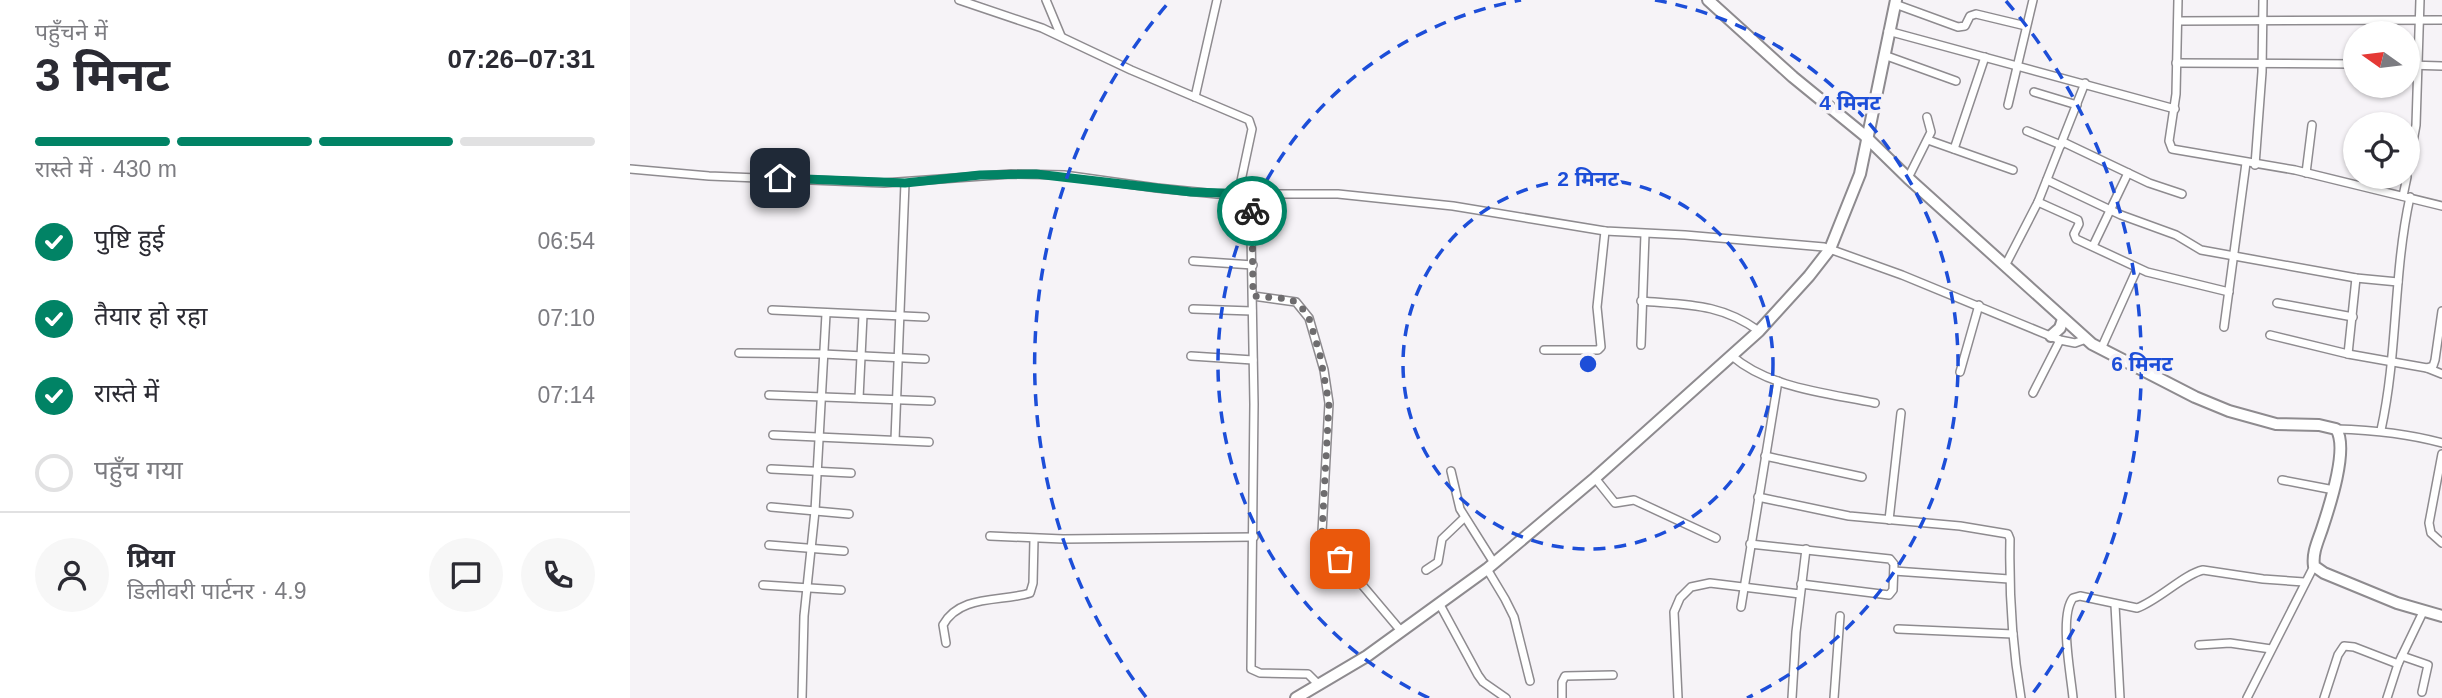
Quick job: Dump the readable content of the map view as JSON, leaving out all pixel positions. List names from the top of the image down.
{
  "north": "left",
  "page": {
    "heading": ["3 मिनट", "पहुँचने में", "07:26–07:31"],
    "panel": ["प्रिया", "डिलीवरी पार्टनर · 4.9"],
    "bar": "रास्ते में · 430 m",
    "list": [
      ["पुष्टि हुई", "06:54"],
      ["तैयार हो रहा", "07:10"],
      ["रास्ते में", "07:14"],
      "पहुँच गया"
    ]
  },
  "rings": ["4 मिनट", "2 मिनट", "6 मिनट"]
}
